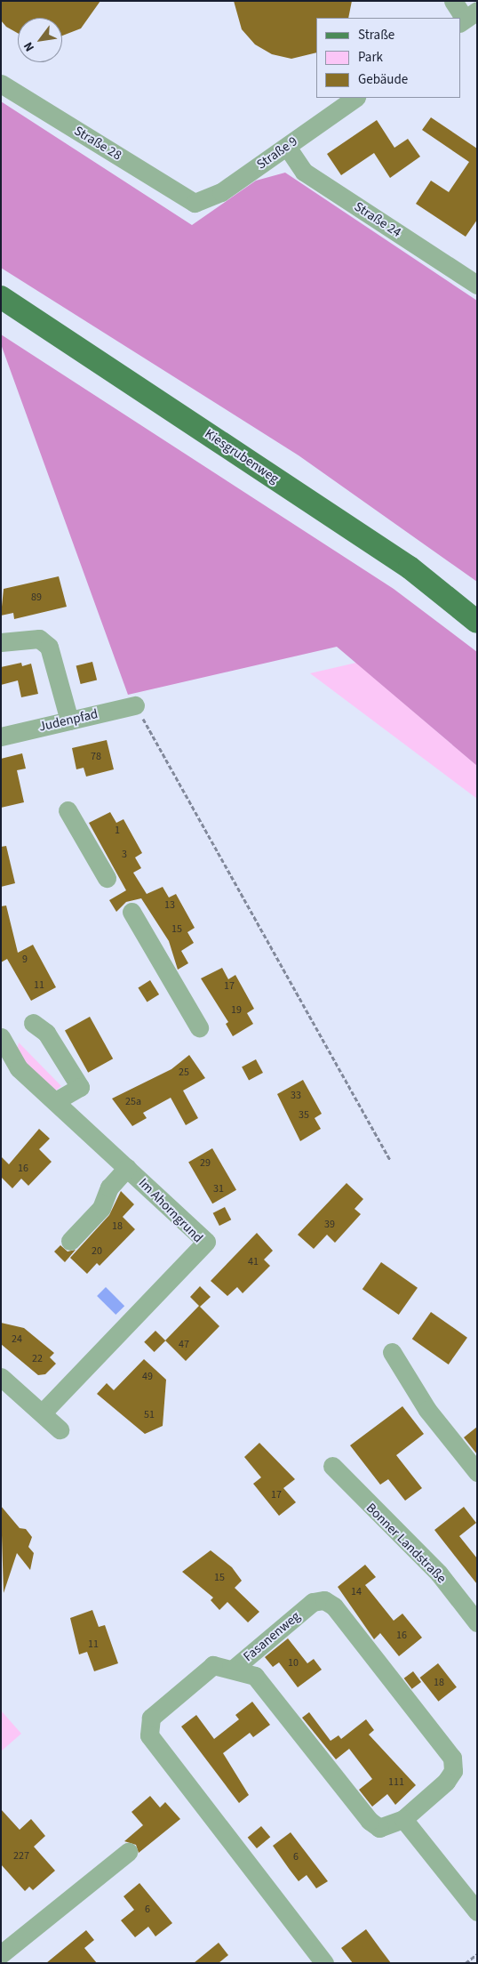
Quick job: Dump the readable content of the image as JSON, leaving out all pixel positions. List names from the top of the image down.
{
  "streets": {
    "main road": ["Kiesgrubenweg"],
    "street": [
      "Straße 28",
      "Straße 9",
      "Straße 24",
      "Judenpfad",
      "Im Ahorngrund",
      "Bonner Landstraße",
      "Fasanenweg"
    ]
  },
  "crossings": [
    ["Straße 28", "Straße 9"],
    ["Straße 9", "Straße 24"]
  ],
  "house_numbers": [
    "89",
    "78",
    "1",
    "3",
    "13",
    "15",
    "9",
    "11",
    "17",
    "19",
    "25",
    "33",
    "25a",
    "35",
    "29",
    "16",
    "31",
    "39",
    "18",
    "20",
    "41",
    "24",
    "47",
    "22",
    "49",
    "51",
    "17",
    "15",
    "14",
    "16",
    "11",
    "10",
    "18",
    "111",
    "227",
    "6",
    "6"
  ],
  "legend": ["Straße", "Park", "Gebäude"],
  "north": "bottom left"
}
